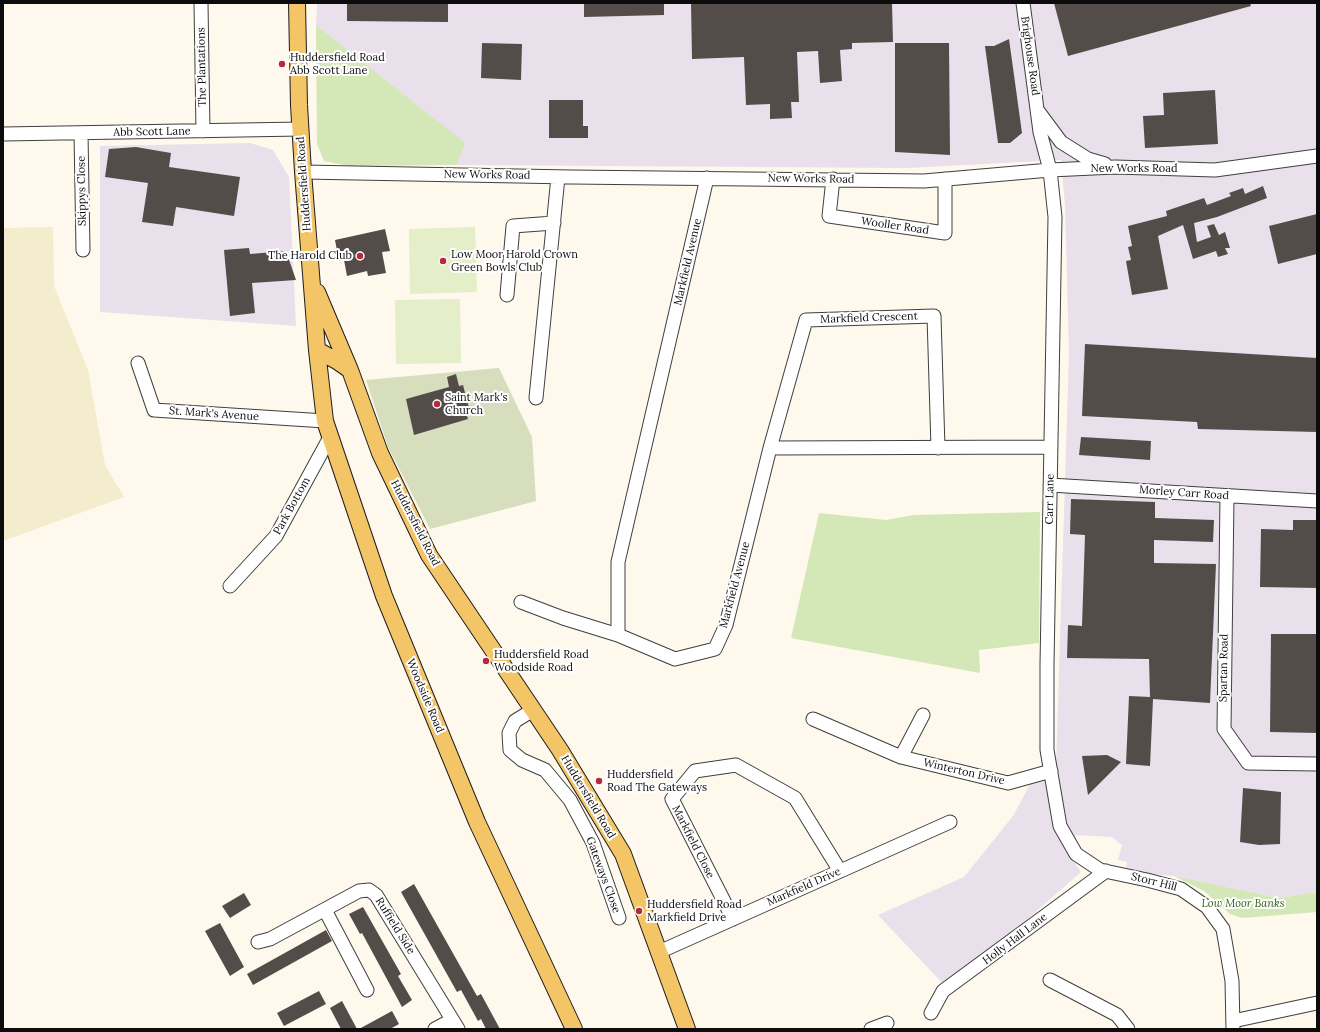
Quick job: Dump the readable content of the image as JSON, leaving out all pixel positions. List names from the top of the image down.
{
  "streets": {
    "main road": ["Huddersfield Road", "Woodside Road"],
    "street": [
      "Brighouse Road",
      "The Plantations",
      "Abb Scott Lane",
      "New Works Road",
      "Skippys Close",
      "Wooller Road",
      "Markfield Avenue",
      "Markfield Crescent",
      "St. Mark's Avenue",
      "Morley Carr Road",
      "Carr Lane",
      "Park Bottom",
      "Spartan Road",
      "Winterton Drive",
      "Markfield Close",
      "Gateways Close",
      "Storr Hill",
      "Markfield Drive",
      "Ruffield Side",
      "Holly Hall Lane"
    ]
  },
  "crossings": [
    ["Brighouse Road", "New Works Road"],
    ["Brighouse Road", "Carr Lane"],
    ["The Plantations", "Abb Scott Lane"],
    ["Abb Scott Lane", "Huddersfield Road"],
    ["Abb Scott Lane", "Skippys Close"],
    ["New Works Road", "Huddersfield Road"],
    ["New Works Road", "Wooller Road"],
    ["New Works Road", "Markfield Avenue"],
    ["New Works Road", "Carr Lane"],
    ["Huddersfield Road", "Woodside Road"],
    ["Huddersfield Road", "Gateways Close"],
    ["Huddersfield Road", "Markfield Drive"],
    ["Markfield Avenue", "Markfield Crescent"],
    ["St. Mark's Avenue", "Woodside Road"],
    ["Morley Carr Road", "Carr Lane"],
    ["Morley Carr Road", "Spartan Road"],
    ["Carr Lane", "Winterton Drive"],
    ["Carr Lane", "Storr Hill"],
    ["Park Bottom", "Woodside Road"],
    ["Markfield Close", "Markfield Drive"],
    ["Storr Hill", "Holly Hall Lane"]
  ],
  "parks": ["Low Moor Banks"],
  "places": [
    "Huddersfield Road Abb Scott Lane",
    "The Harold Club",
    "Low Moor Harold Crown Green Bowls Club",
    "Saint Mark's Church",
    "Huddersfield Road Woodside Road",
    "Huddersfield Road The Gateways",
    "Huddersfield Road Markfield Drive"
  ]
}
